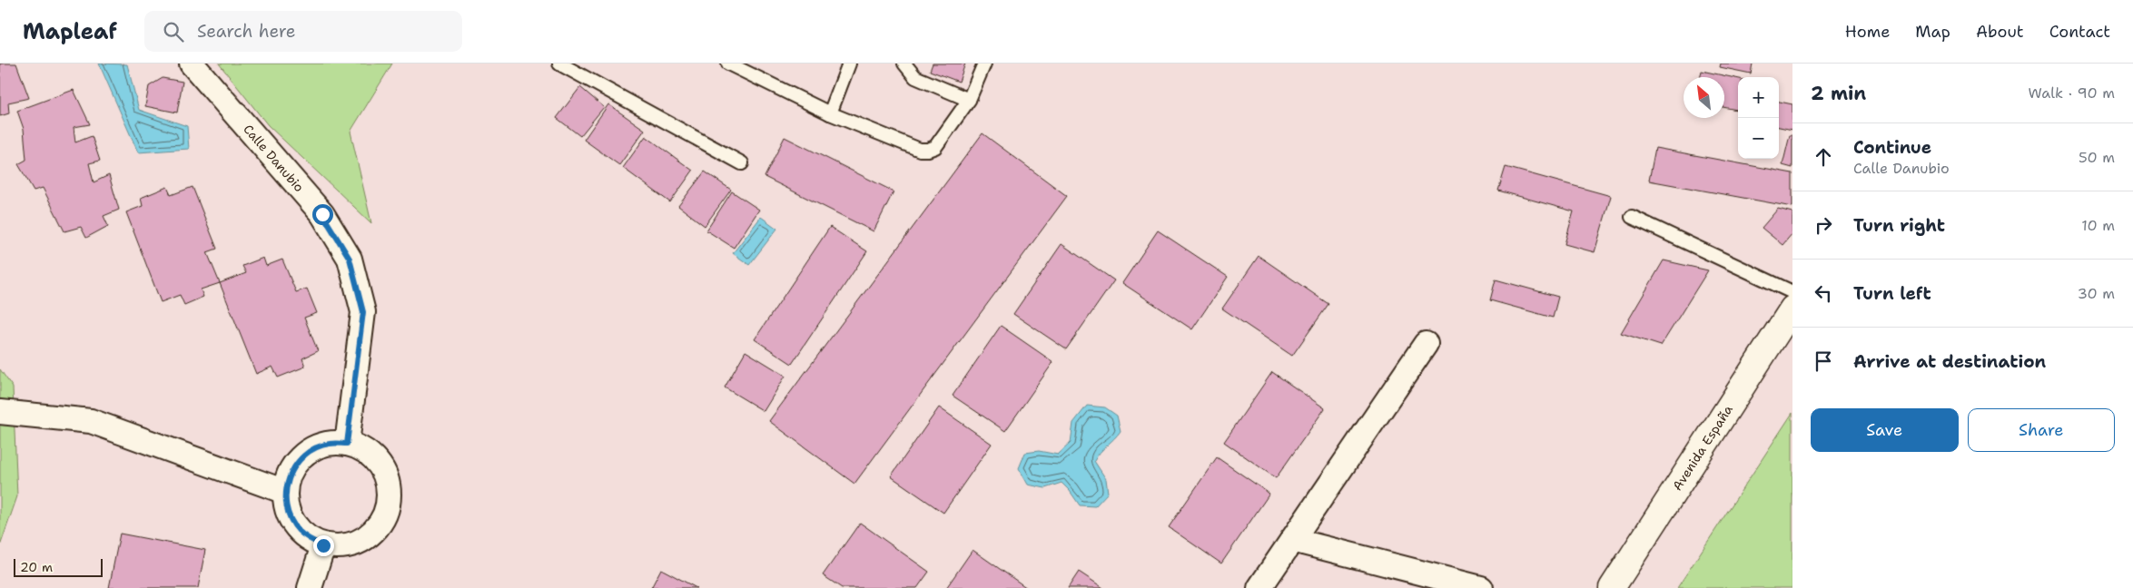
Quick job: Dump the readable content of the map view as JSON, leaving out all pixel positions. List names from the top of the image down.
{
  "streets": {
    "street": ["Calle Danubio", "Avenida España"]
  },
  "scale_bar": "20 m",
  "north": "top left",
  "page": {
    "header": "Mapleaf",
    "search": "Search here",
    "nav": [
      "Home",
      "Map",
      "About",
      "Contact"
    ],
    "heading": ["2 min", "Walk · 90 m"],
    "map_buttons": ["+", "−"],
    "list": [
      ["Continue", "Calle Danubio", "50 m"],
      ["Turn right", "10 m"],
      ["Turn left", "30 m"],
      "Arrive at destination"
    ],
    "buttons": ["Save", "Share"],
    "scale": "20 m"
  }
}
